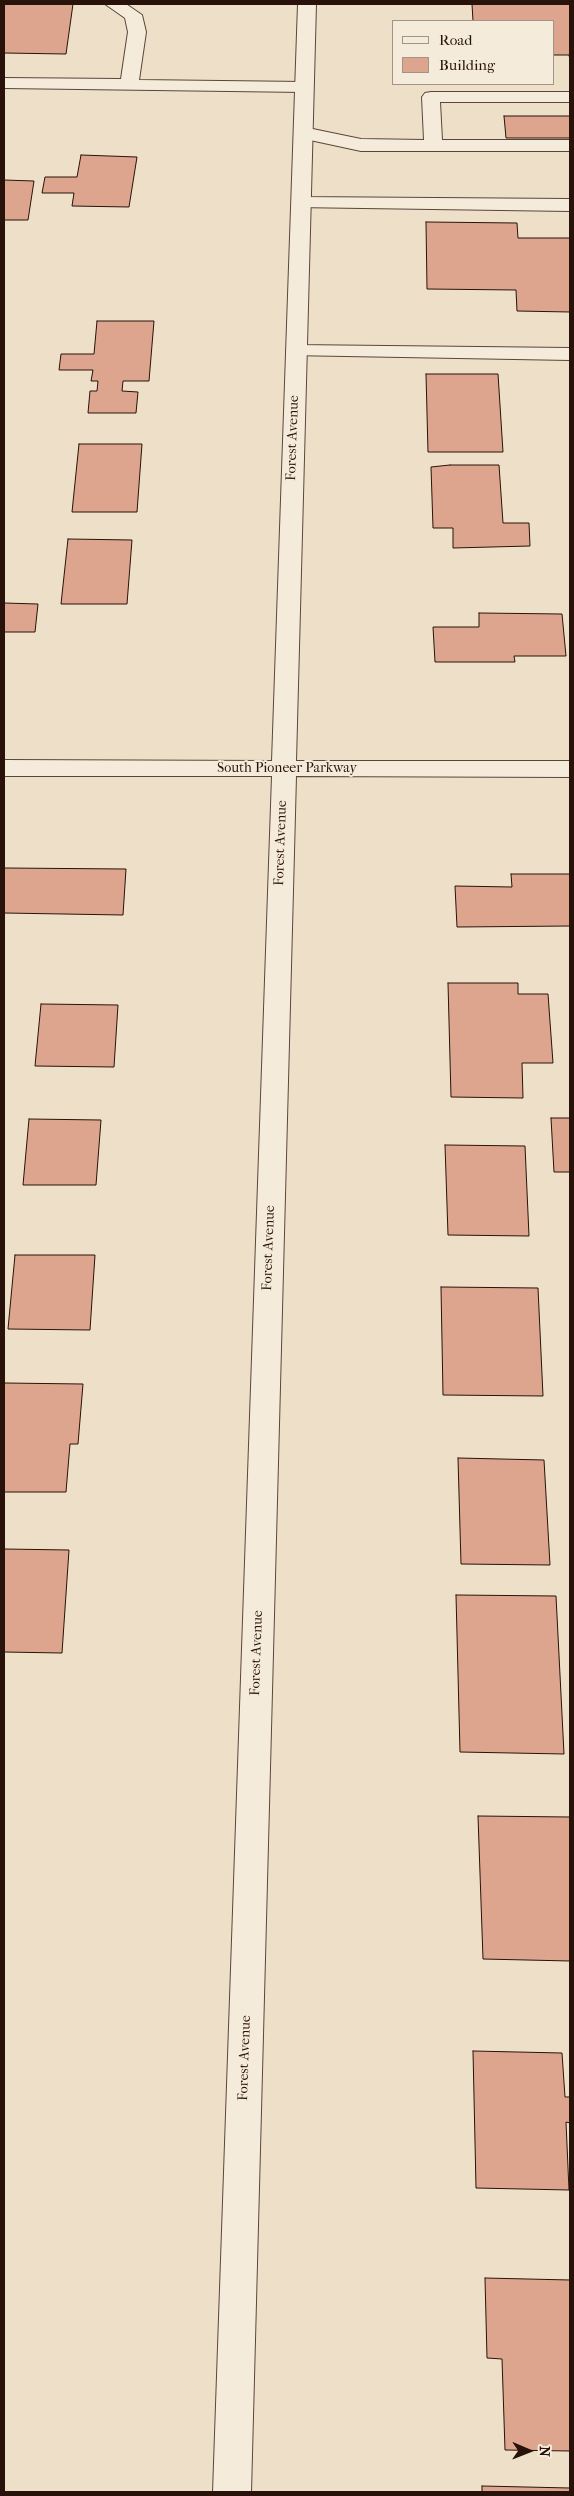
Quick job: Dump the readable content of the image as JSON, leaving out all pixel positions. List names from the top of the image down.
{
  "streets": {
    "street": ["Forest Avenue", "South Pioneer Parkway"]
  },
  "crossings": [
    ["Forest Avenue", "South Pioneer Parkway"]
  ],
  "legend": ["Road", "Building"],
  "north": "right"
}
